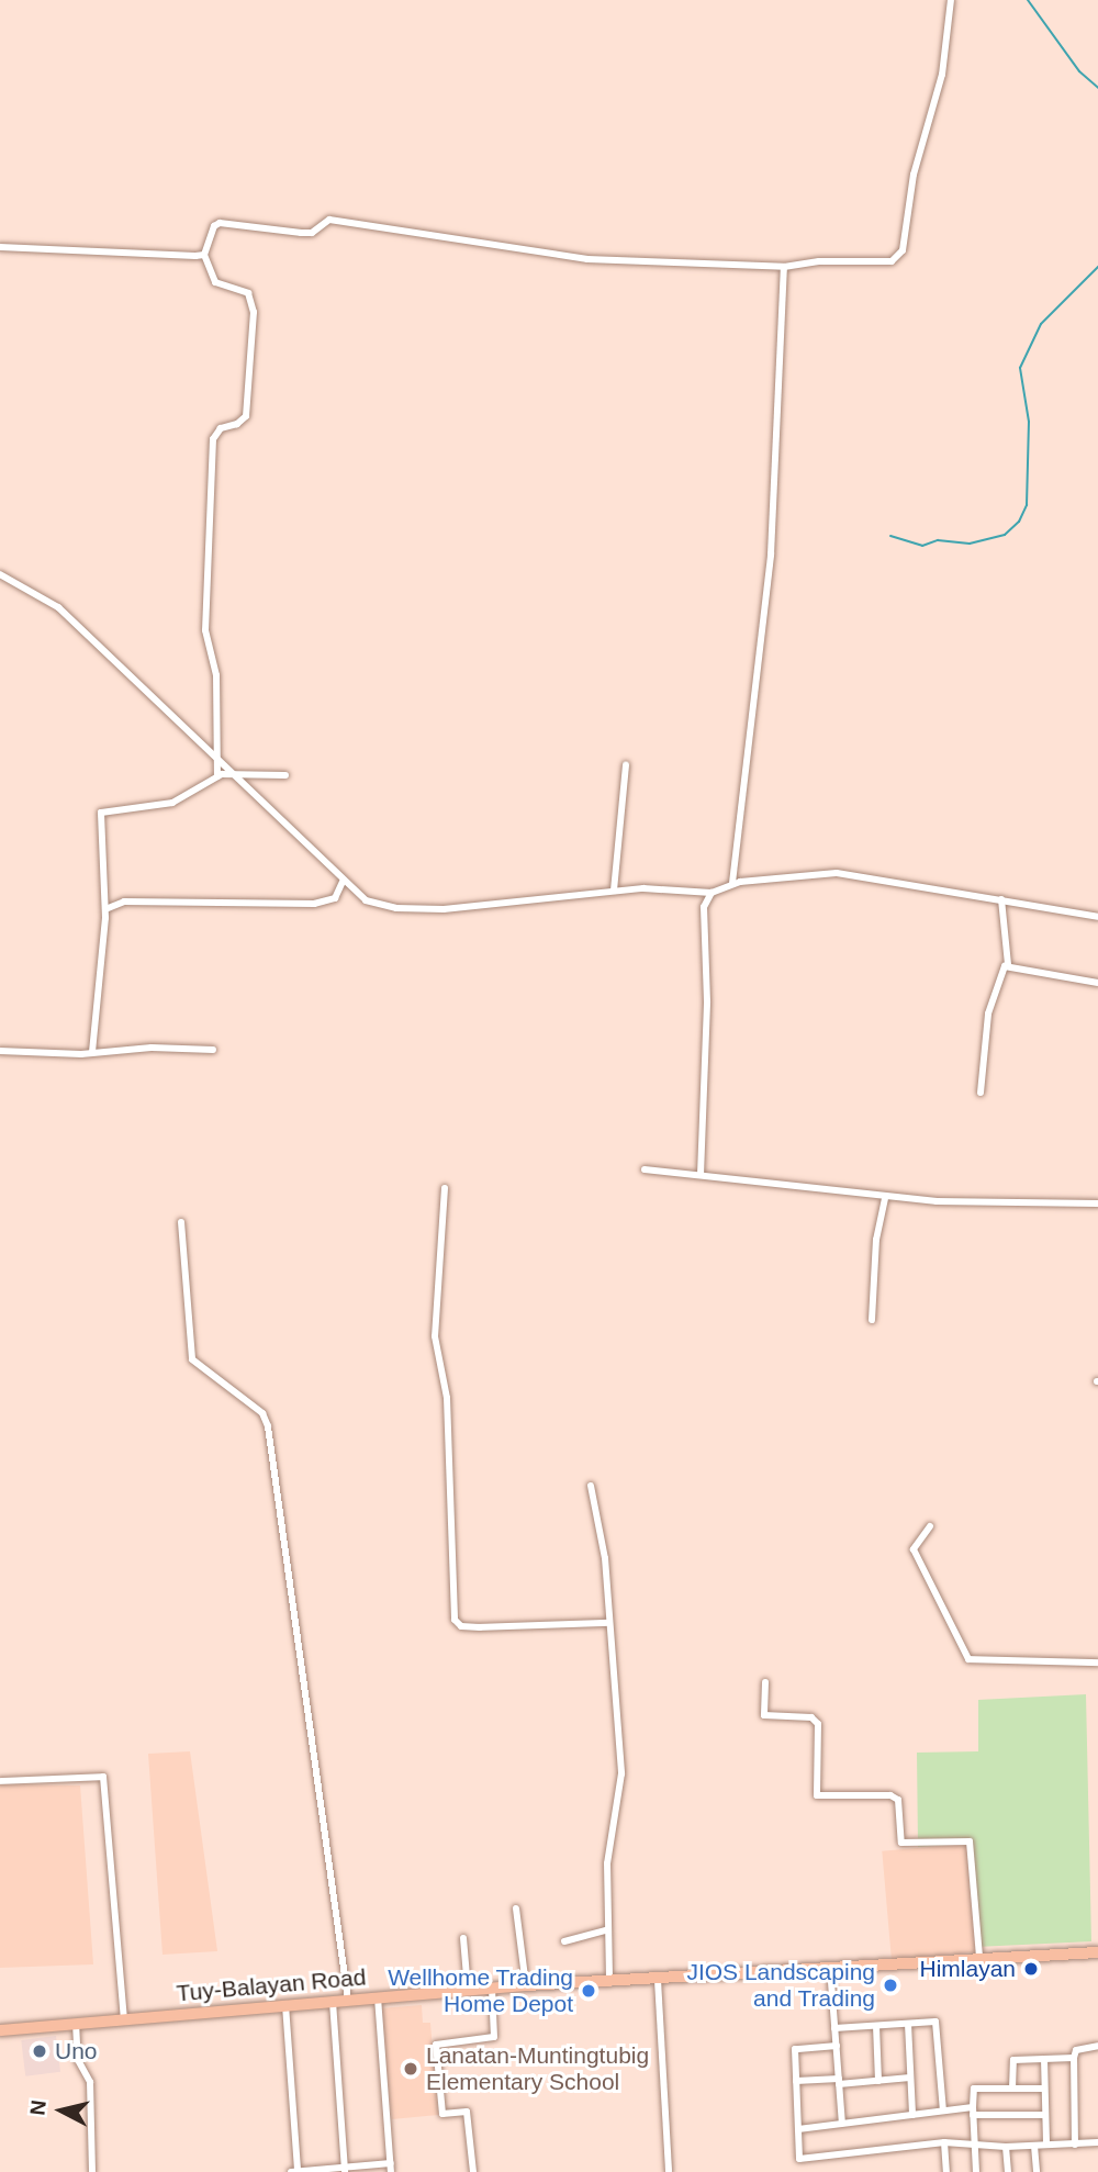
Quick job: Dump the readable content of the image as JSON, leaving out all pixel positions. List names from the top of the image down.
{
  "streets": {
    "main road": ["Tuy-Balayan Road"]
  },
  "places": [
    "Himlayan",
    "JIOS Landscaping and Trading",
    "Wellhome Trading Home Depot",
    "Uno",
    "Lanatan-Muntingtubig Elementary School"
  ],
  "north": "left"
}
